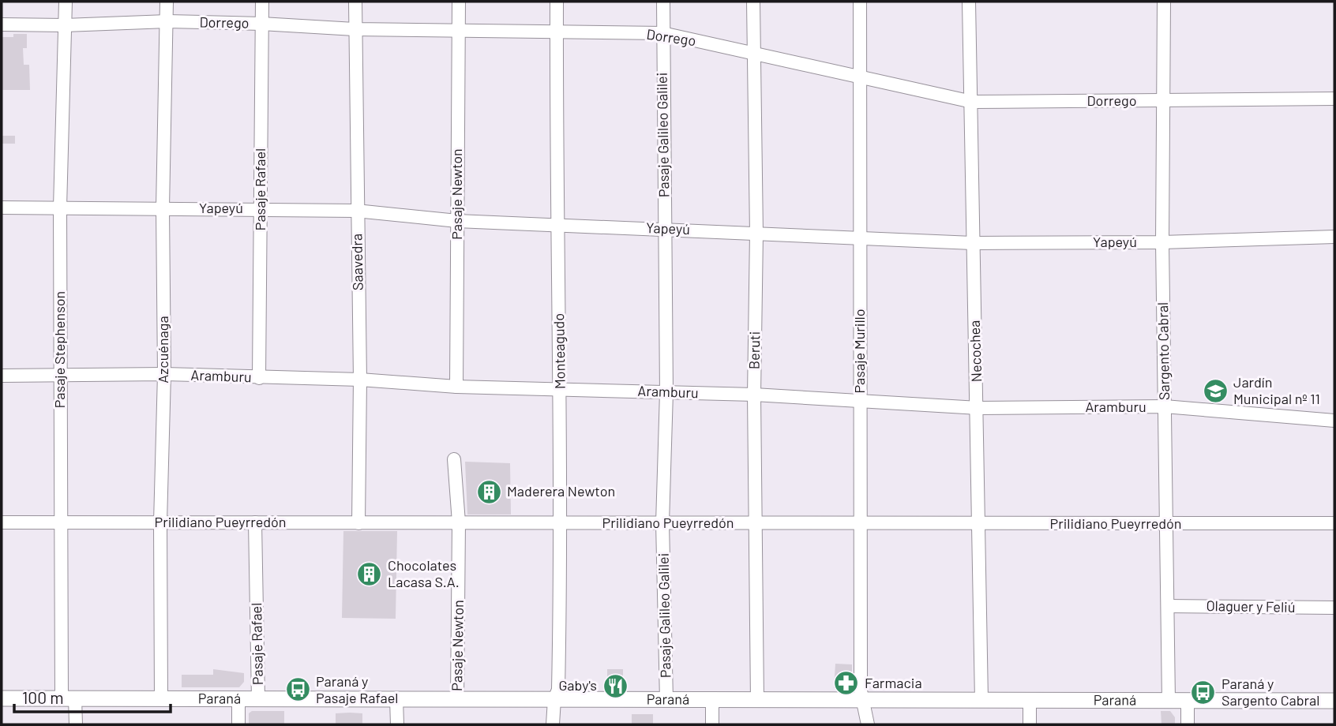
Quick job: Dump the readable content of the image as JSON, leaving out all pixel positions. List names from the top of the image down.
{
  "streets": {
    "street": [
      "Dorrego",
      "Pasaje Galileo Galilei",
      "Pasaje Rafael",
      "Pasaje Newton",
      "Yapeyú",
      "Saavedra",
      "Pasaje Stephenson",
      "Azcuénaga",
      "Beruti",
      "Monteagudo",
      "Pasaje Murillo",
      "Necochea",
      "Sargento Cabral",
      "Aramburu",
      "Prilidiano Pueyrredón",
      "Olaguer y Feliú",
      "Paraná"
    ]
  },
  "crossings": [
    ["Dorrego", "Pasaje Galileo Galilei"],
    ["Dorrego", "Pasaje Rafael"],
    ["Dorrego", "Pasaje Newton"],
    ["Dorrego", "Saavedra"],
    ["Dorrego", "Pasaje Stephenson"],
    ["Dorrego", "Azcuénaga"],
    ["Dorrego", "Beruti"],
    ["Dorrego", "Monteagudo"],
    ["Dorrego", "Pasaje Murillo"],
    ["Dorrego", "Necochea"],
    ["Dorrego", "Sargento Cabral"],
    ["Pasaje Galileo Galilei", "Yapeyú"],
    ["Pasaje Galileo Galilei", "Aramburu"],
    ["Pasaje Galileo Galilei", "Prilidiano Pueyrredón"],
    ["Pasaje Galileo Galilei", "Paraná"],
    ["Pasaje Rafael", "Yapeyú"],
    ["Pasaje Rafael", "Aramburu"],
    ["Pasaje Rafael", "Prilidiano Pueyrredón"],
    ["Pasaje Rafael", "Paraná"],
    ["Pasaje Newton", "Yapeyú"],
    ["Pasaje Newton", "Aramburu"],
    ["Pasaje Newton", "Prilidiano Pueyrredón"],
    ["Pasaje Newton", "Paraná"],
    ["Yapeyú", "Saavedra"],
    ["Yapeyú", "Pasaje Stephenson"],
    ["Yapeyú", "Azcuénaga"],
    ["Yapeyú", "Beruti"],
    ["Yapeyú", "Monteagudo"],
    ["Yapeyú", "Pasaje Murillo"],
    ["Yapeyú", "Necochea"],
    ["Yapeyú", "Sargento Cabral"],
    ["Saavedra", "Aramburu"],
    ["Saavedra", "Prilidiano Pueyrredón"],
    ["Pasaje Stephenson", "Aramburu"],
    ["Pasaje Stephenson", "Prilidiano Pueyrredón"],
    ["Pasaje Stephenson", "Paraná"],
    ["Azcuénaga", "Aramburu"],
    ["Azcuénaga", "Prilidiano Pueyrredón"],
    ["Azcuénaga", "Paraná"],
    ["Beruti", "Aramburu"],
    ["Beruti", "Prilidiano Pueyrredón"],
    ["Beruti", "Paraná"],
    ["Monteagudo", "Aramburu"],
    ["Monteagudo", "Prilidiano Pueyrredón"],
    ["Monteagudo", "Paraná"],
    ["Pasaje Murillo", "Aramburu"],
    ["Pasaje Murillo", "Prilidiano Pueyrredón"],
    ["Pasaje Murillo", "Paraná"],
    ["Necochea", "Aramburu"],
    ["Necochea", "Prilidiano Pueyrredón"],
    ["Necochea", "Paraná"],
    ["Sargento Cabral", "Aramburu"],
    ["Sargento Cabral", "Prilidiano Pueyrredón"],
    ["Sargento Cabral", "Olaguer y Feliú"],
    ["Sargento Cabral", "Paraná"]
  ],
  "places": {
    "school or university": ["Jardín Municipal nº 11"],
    "building": ["Maderera Newton", "Chocolates Lacasa S.A."],
    "pharmacy": ["Farmacia"],
    "restaurant": ["Gaby's"],
    "bus stop": ["Paraná y Pasaje Rafael", "Paraná y Sargento Cabral"]
  },
  "scale_bar": "100 m"
}
